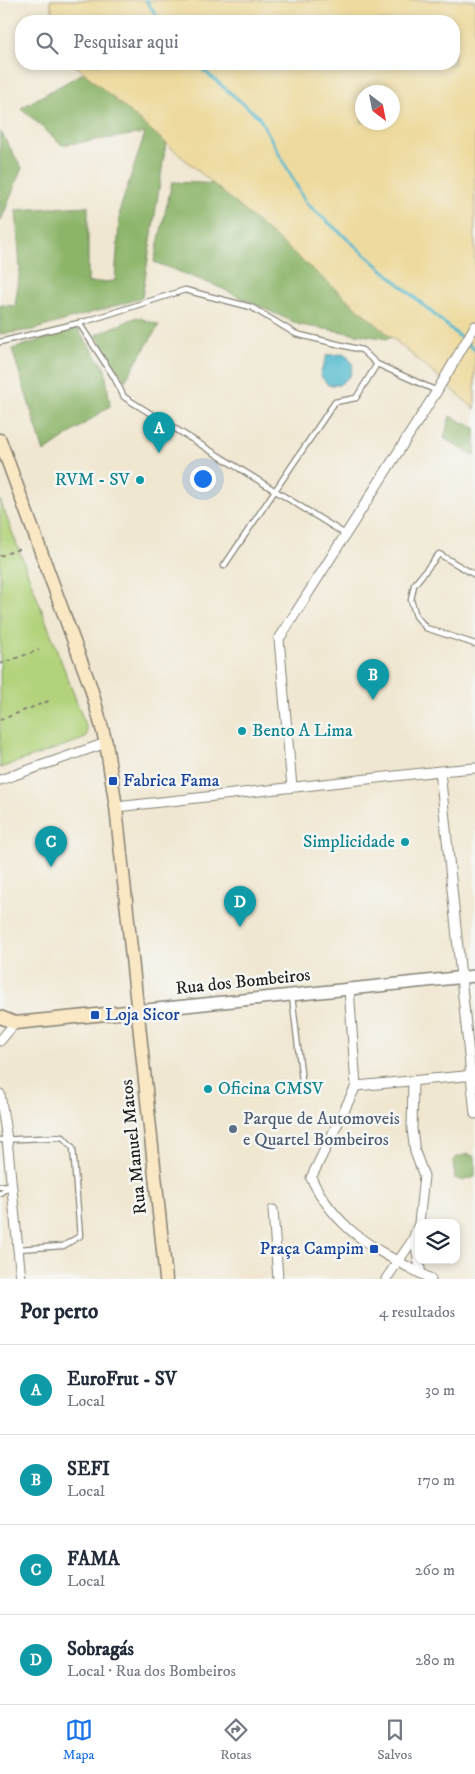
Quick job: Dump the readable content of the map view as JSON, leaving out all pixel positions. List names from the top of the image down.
{
  "streets": {
    "main road": ["Rua dos Bombeiros", "Rua Manuel Matos"]
  },
  "crossings": [
    ["Rua dos Bombeiros", "Rua Manuel Matos"]
  ],
  "places": {
    "other": [
      "RVM - SV",
      "Bento A Lima",
      "Simplicidade",
      "Oficina CMSV",
      "Parque de Automoveis e Quartel Bombeiros"
    ],
    "transit": ["Fabrica Fama", "Loja Sicor", "Praça Campim"]
  },
  "north": "bottom right",
  "page": {
    "search": "Pesquisar aqui",
    "pins": [
      "A",
      "B",
      "C",
      "D"
    ],
    "heading": ["Por perto", "4 resultados"],
    "list": [
      {
        "mark": "A",
        "name": "EuroFrut - SV",
        "note": "Local",
        "value": "30 m"
      },
      {
        "mark": "B",
        "name": "SEFI",
        "note": "Local",
        "value": "170 m"
      },
      {
        "mark": "C",
        "name": "FAMA",
        "note": "Local",
        "value": "260 m"
      },
      {
        "mark": "D",
        "name": "Sobragás",
        "note": "Local · Rua dos Bombeiros",
        "value": "280 m"
      }
    ],
    "nav": ["Mapa", "Rotas", "Salvos"]
  }
}
